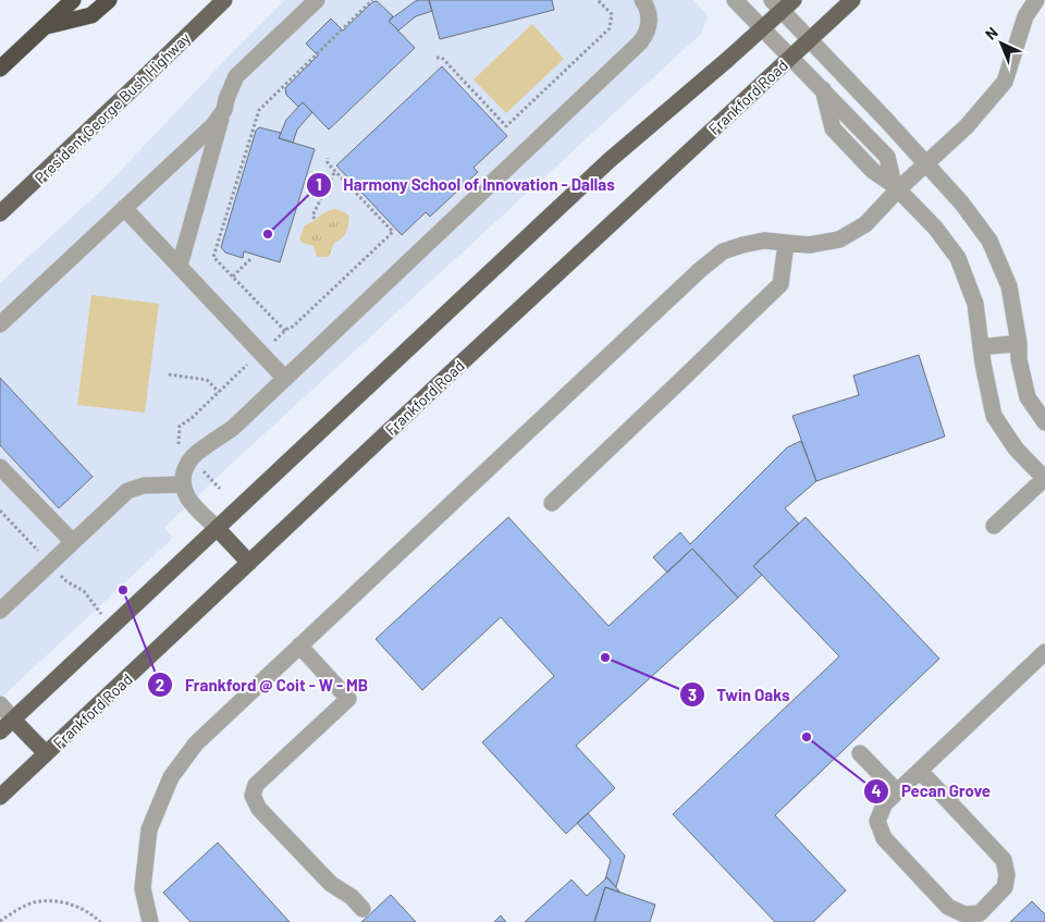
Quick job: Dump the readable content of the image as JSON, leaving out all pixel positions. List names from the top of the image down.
{
  "streets": {
    "main road": ["Frankford Road", "President George Bush Highway"]
  },
  "places": [
    "Harmony School of Innovation - Dallas",
    "Frankford @ Coit - W - MB",
    "Twin Oaks",
    "Pecan Grove"
  ],
  "north": "top left"
}
